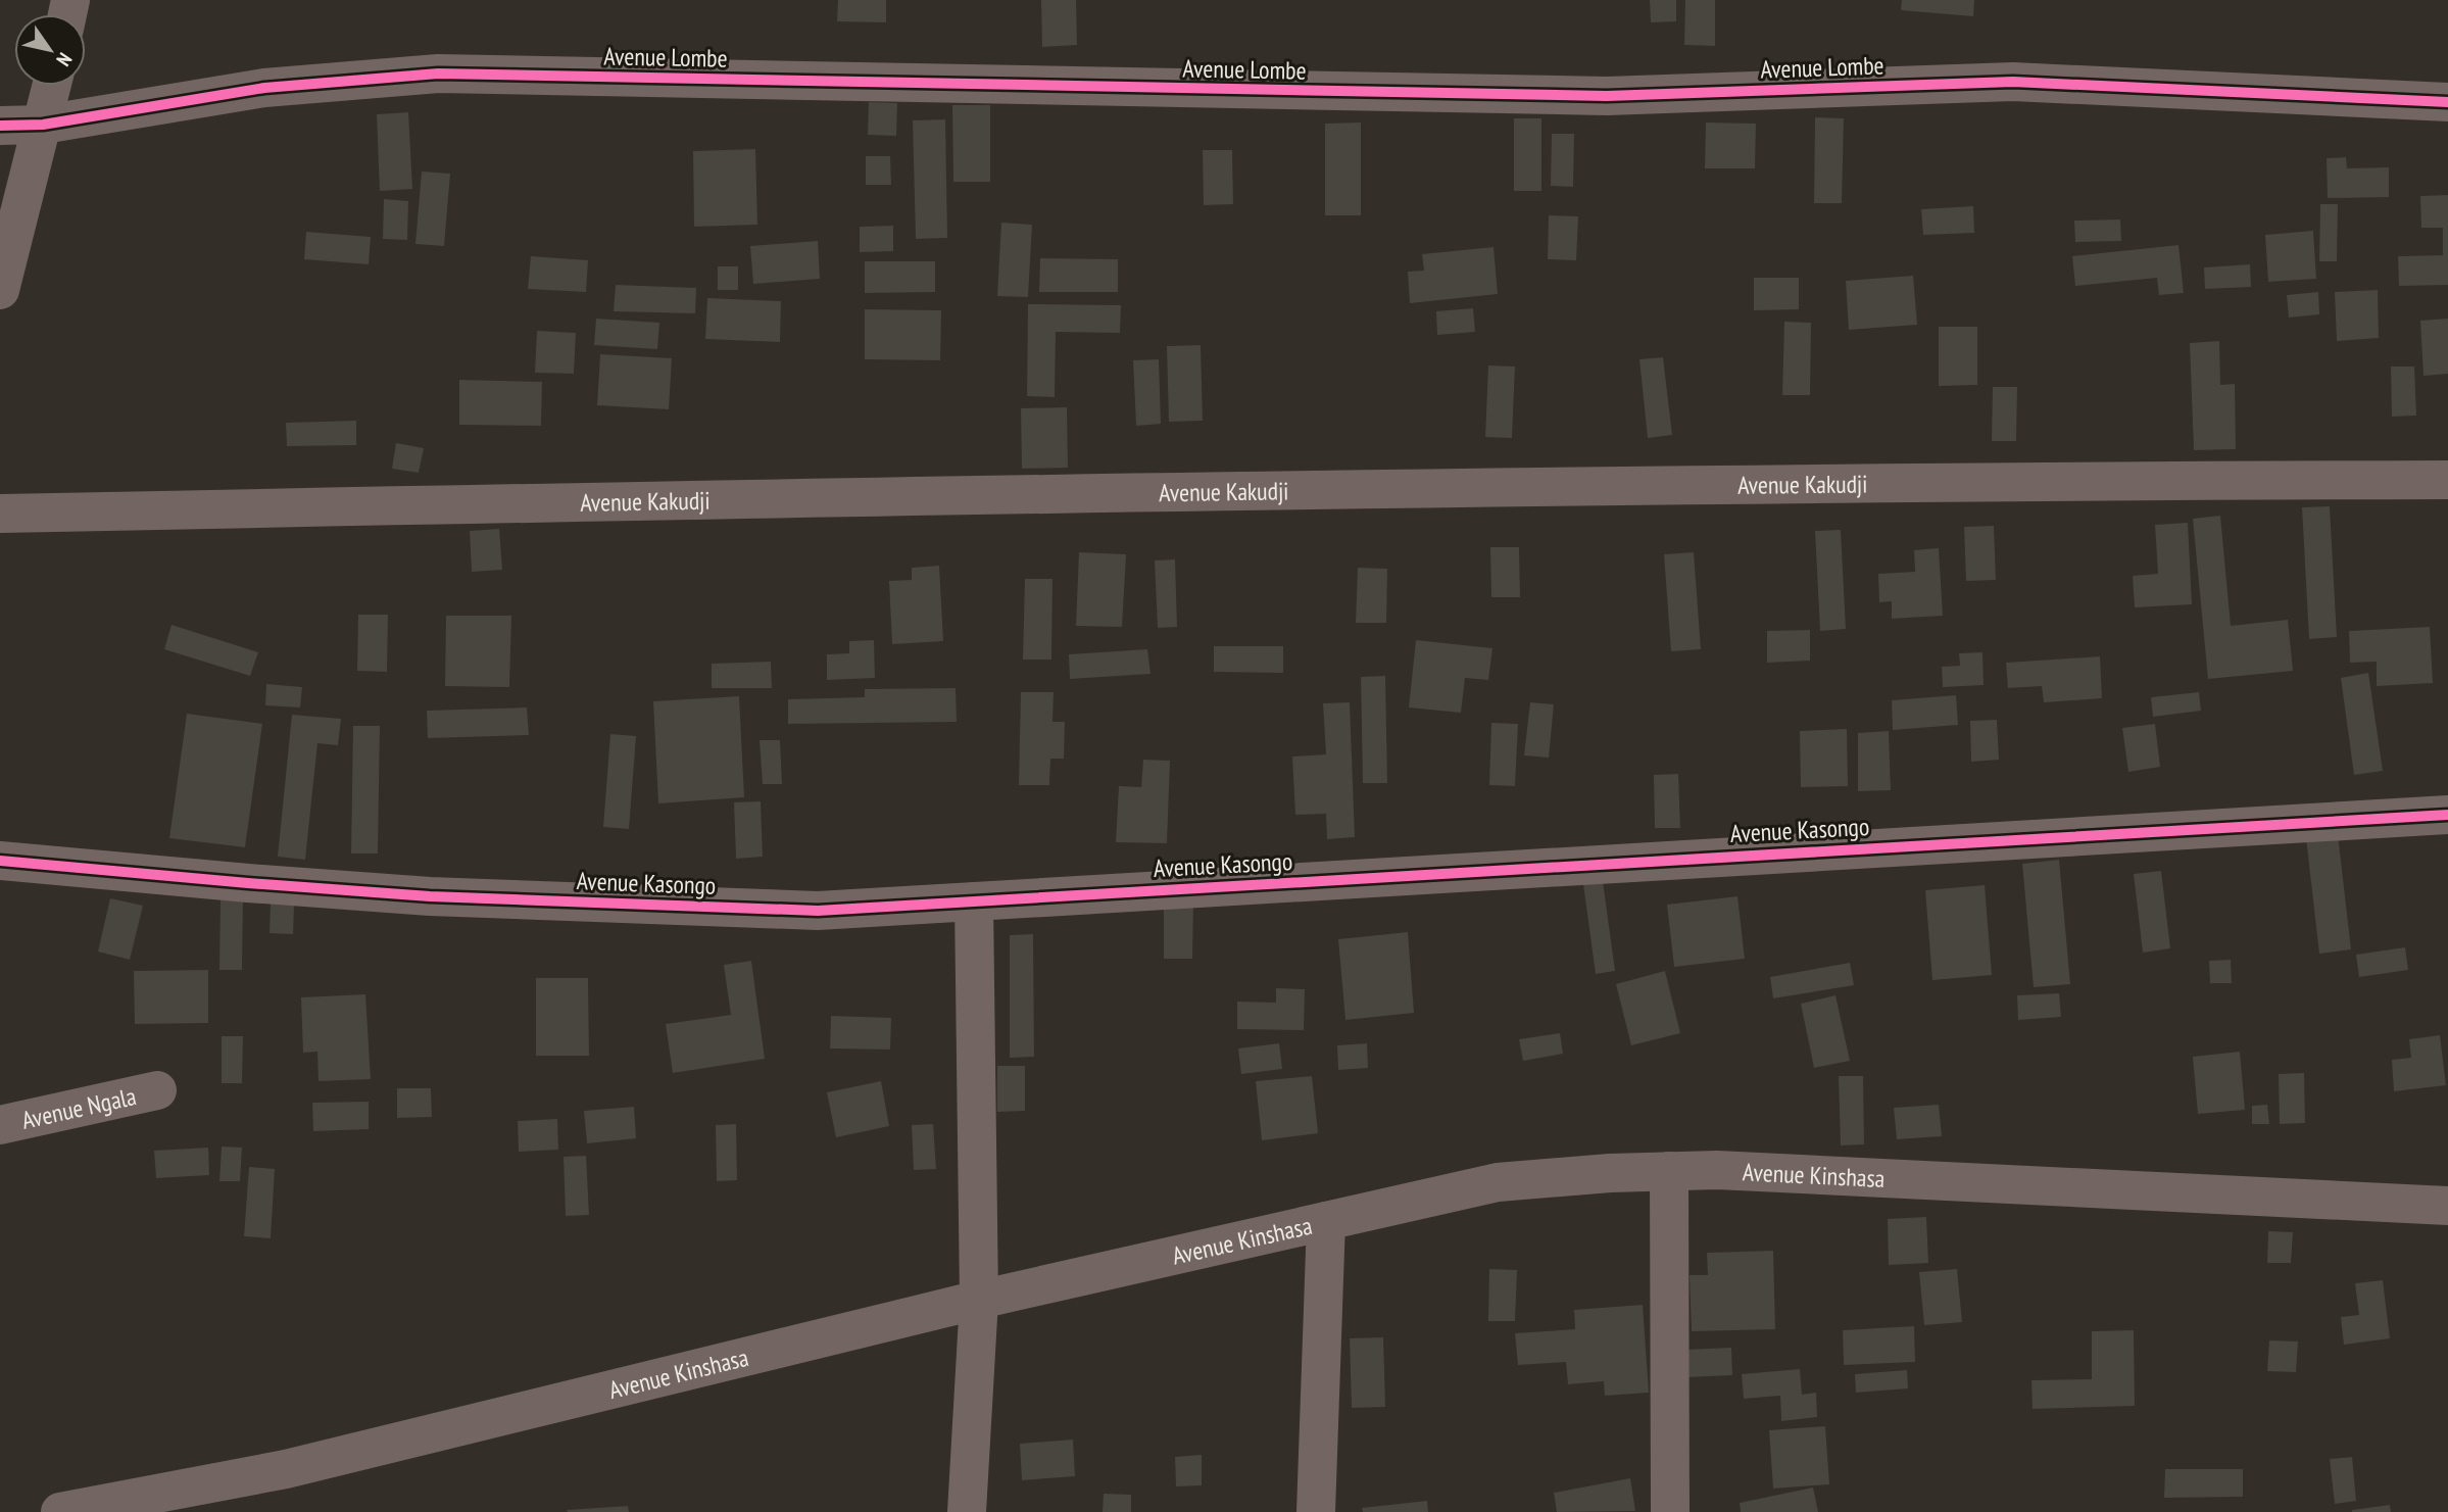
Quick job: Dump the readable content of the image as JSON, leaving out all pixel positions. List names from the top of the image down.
{
  "streets": {
    "street": [
      "Avenue Lombe",
      "Avenue Kakudji",
      "Avenue Kasongo",
      "Avenue Ngala",
      "Avenue Kinshasa"
    ]
  },
  "north": "bottom right"
}
